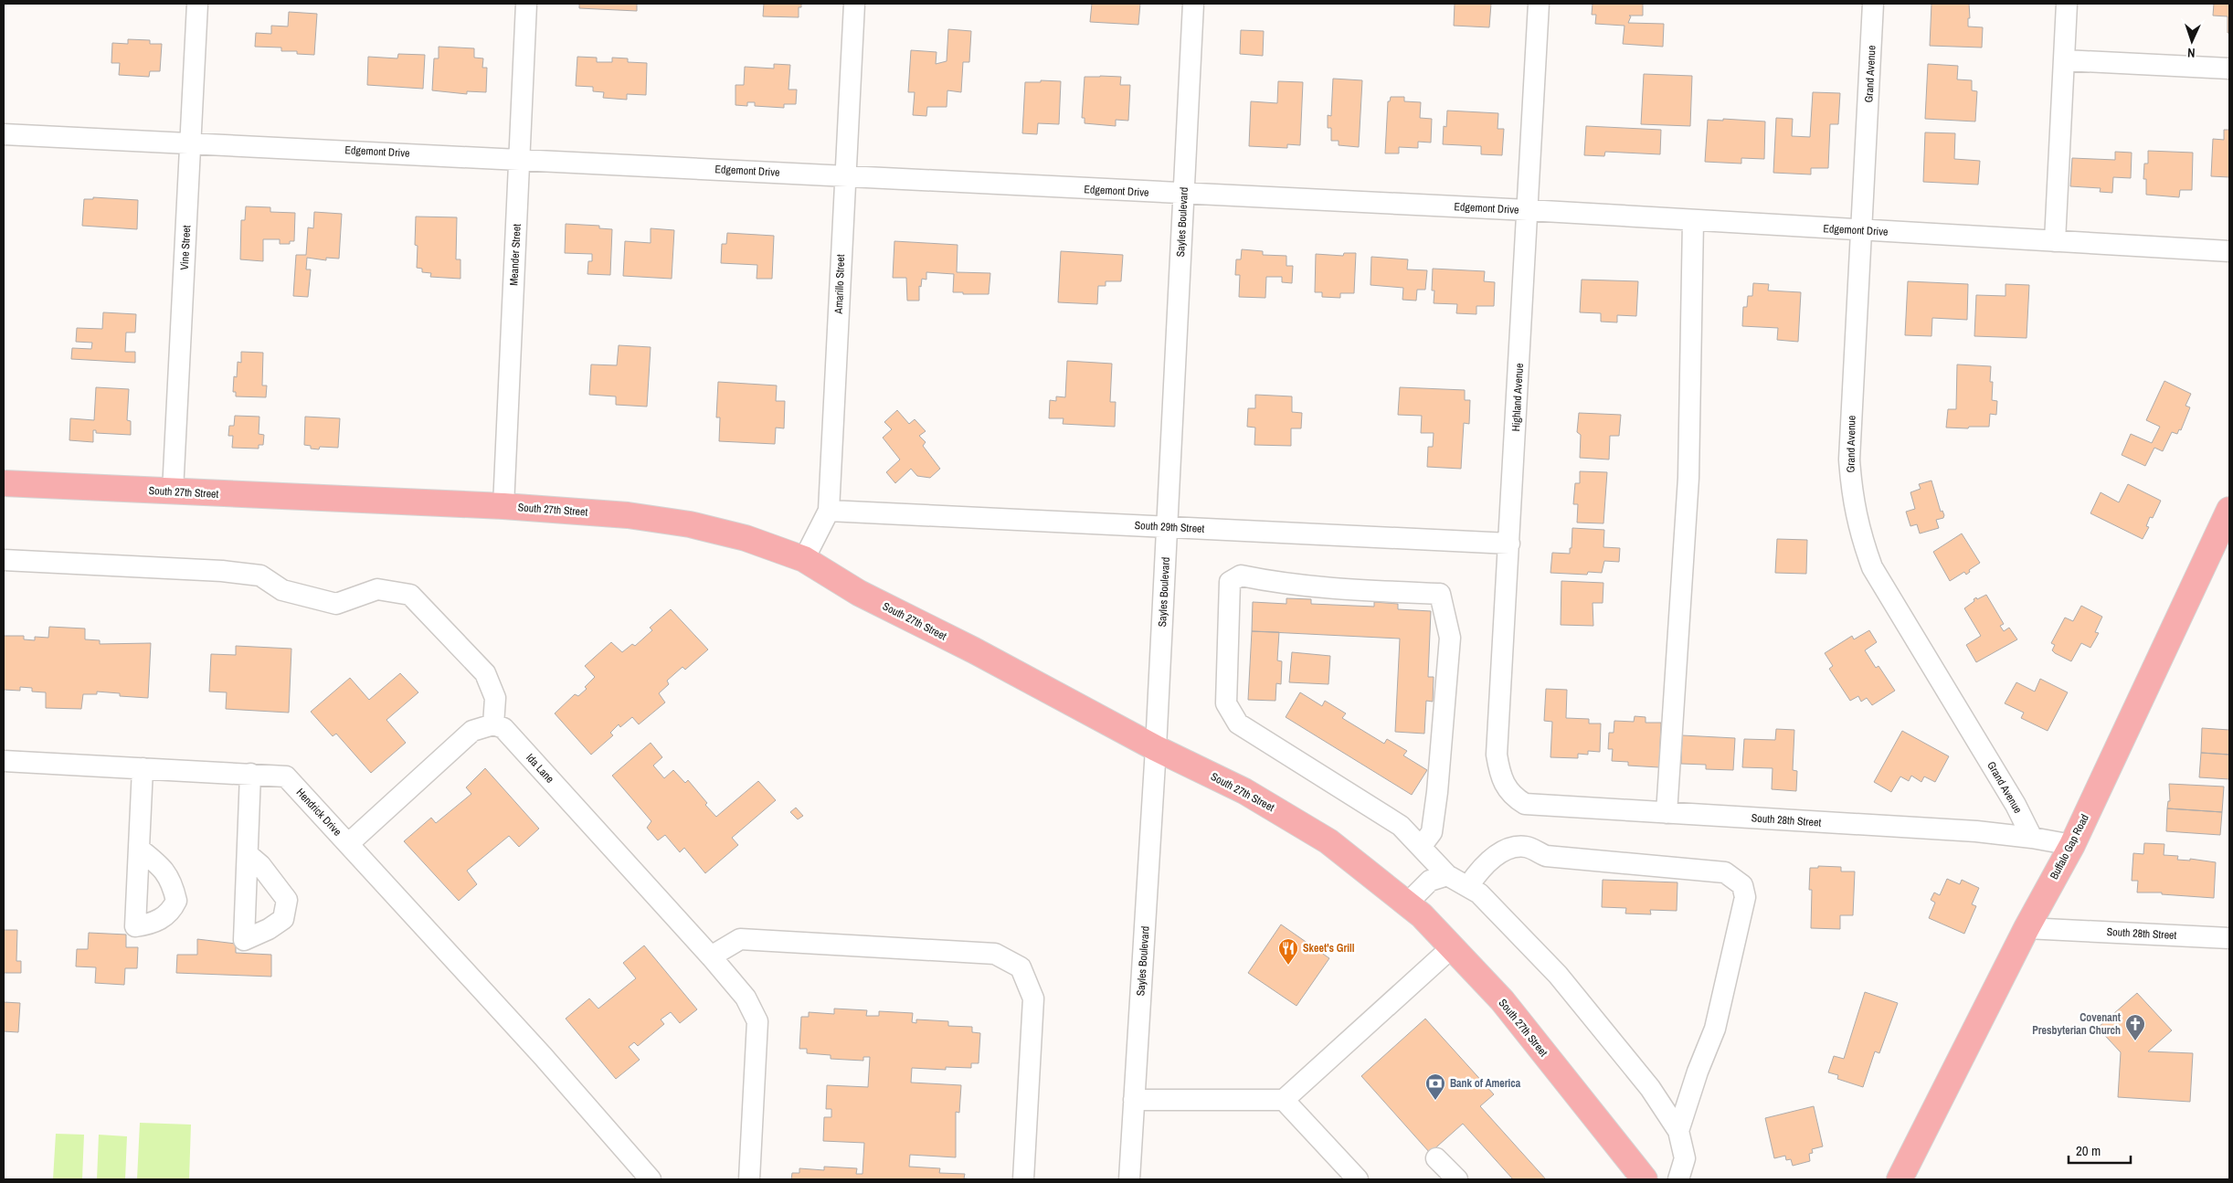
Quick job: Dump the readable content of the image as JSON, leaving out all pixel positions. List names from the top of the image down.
{
  "streets": {
    "main road": ["South 27th Street", "Buffalo Gap Road"],
    "street": [
      "Grand Avenue",
      "Edgemont Drive",
      "Sayles Boulevard",
      "Vine Street",
      "Meander Street",
      "Amarillo Street",
      "Highland Avenue",
      "South 29th Street",
      "Ida Lane",
      "Hendrick Drive",
      "South 28th Street"
    ]
  },
  "crossings": [
    ["Grand Avenue", "Edgemont Drive"],
    ["Grand Avenue", "South 28th Street"],
    ["Edgemont Drive", "Sayles Boulevard"],
    ["Edgemont Drive", "Vine Street"],
    ["Edgemont Drive", "Meander Street"],
    ["Edgemont Drive", "Amarillo Street"],
    ["Edgemont Drive", "Highland Avenue"],
    ["Sayles Boulevard", "South 27th Street"],
    ["Sayles Boulevard", "South 29th Street"],
    ["Vine Street", "South 27th Street"],
    ["Meander Street", "South 27th Street"],
    ["Amarillo Street", "South 27th Street"],
    ["Amarillo Street", "South 29th Street"],
    ["Highland Avenue", "South 29th Street"],
    ["Highland Avenue", "South 28th Street"],
    ["South 28th Street", "Buffalo Gap Road"]
  ],
  "places": {
    "restaurant": ["Skeet's Grill"],
    "church": ["Covenant Presbyterian Church"],
    "bank": ["Bank of America"]
  },
  "scale_bar": "20 m",
  "north": "bottom"
}
